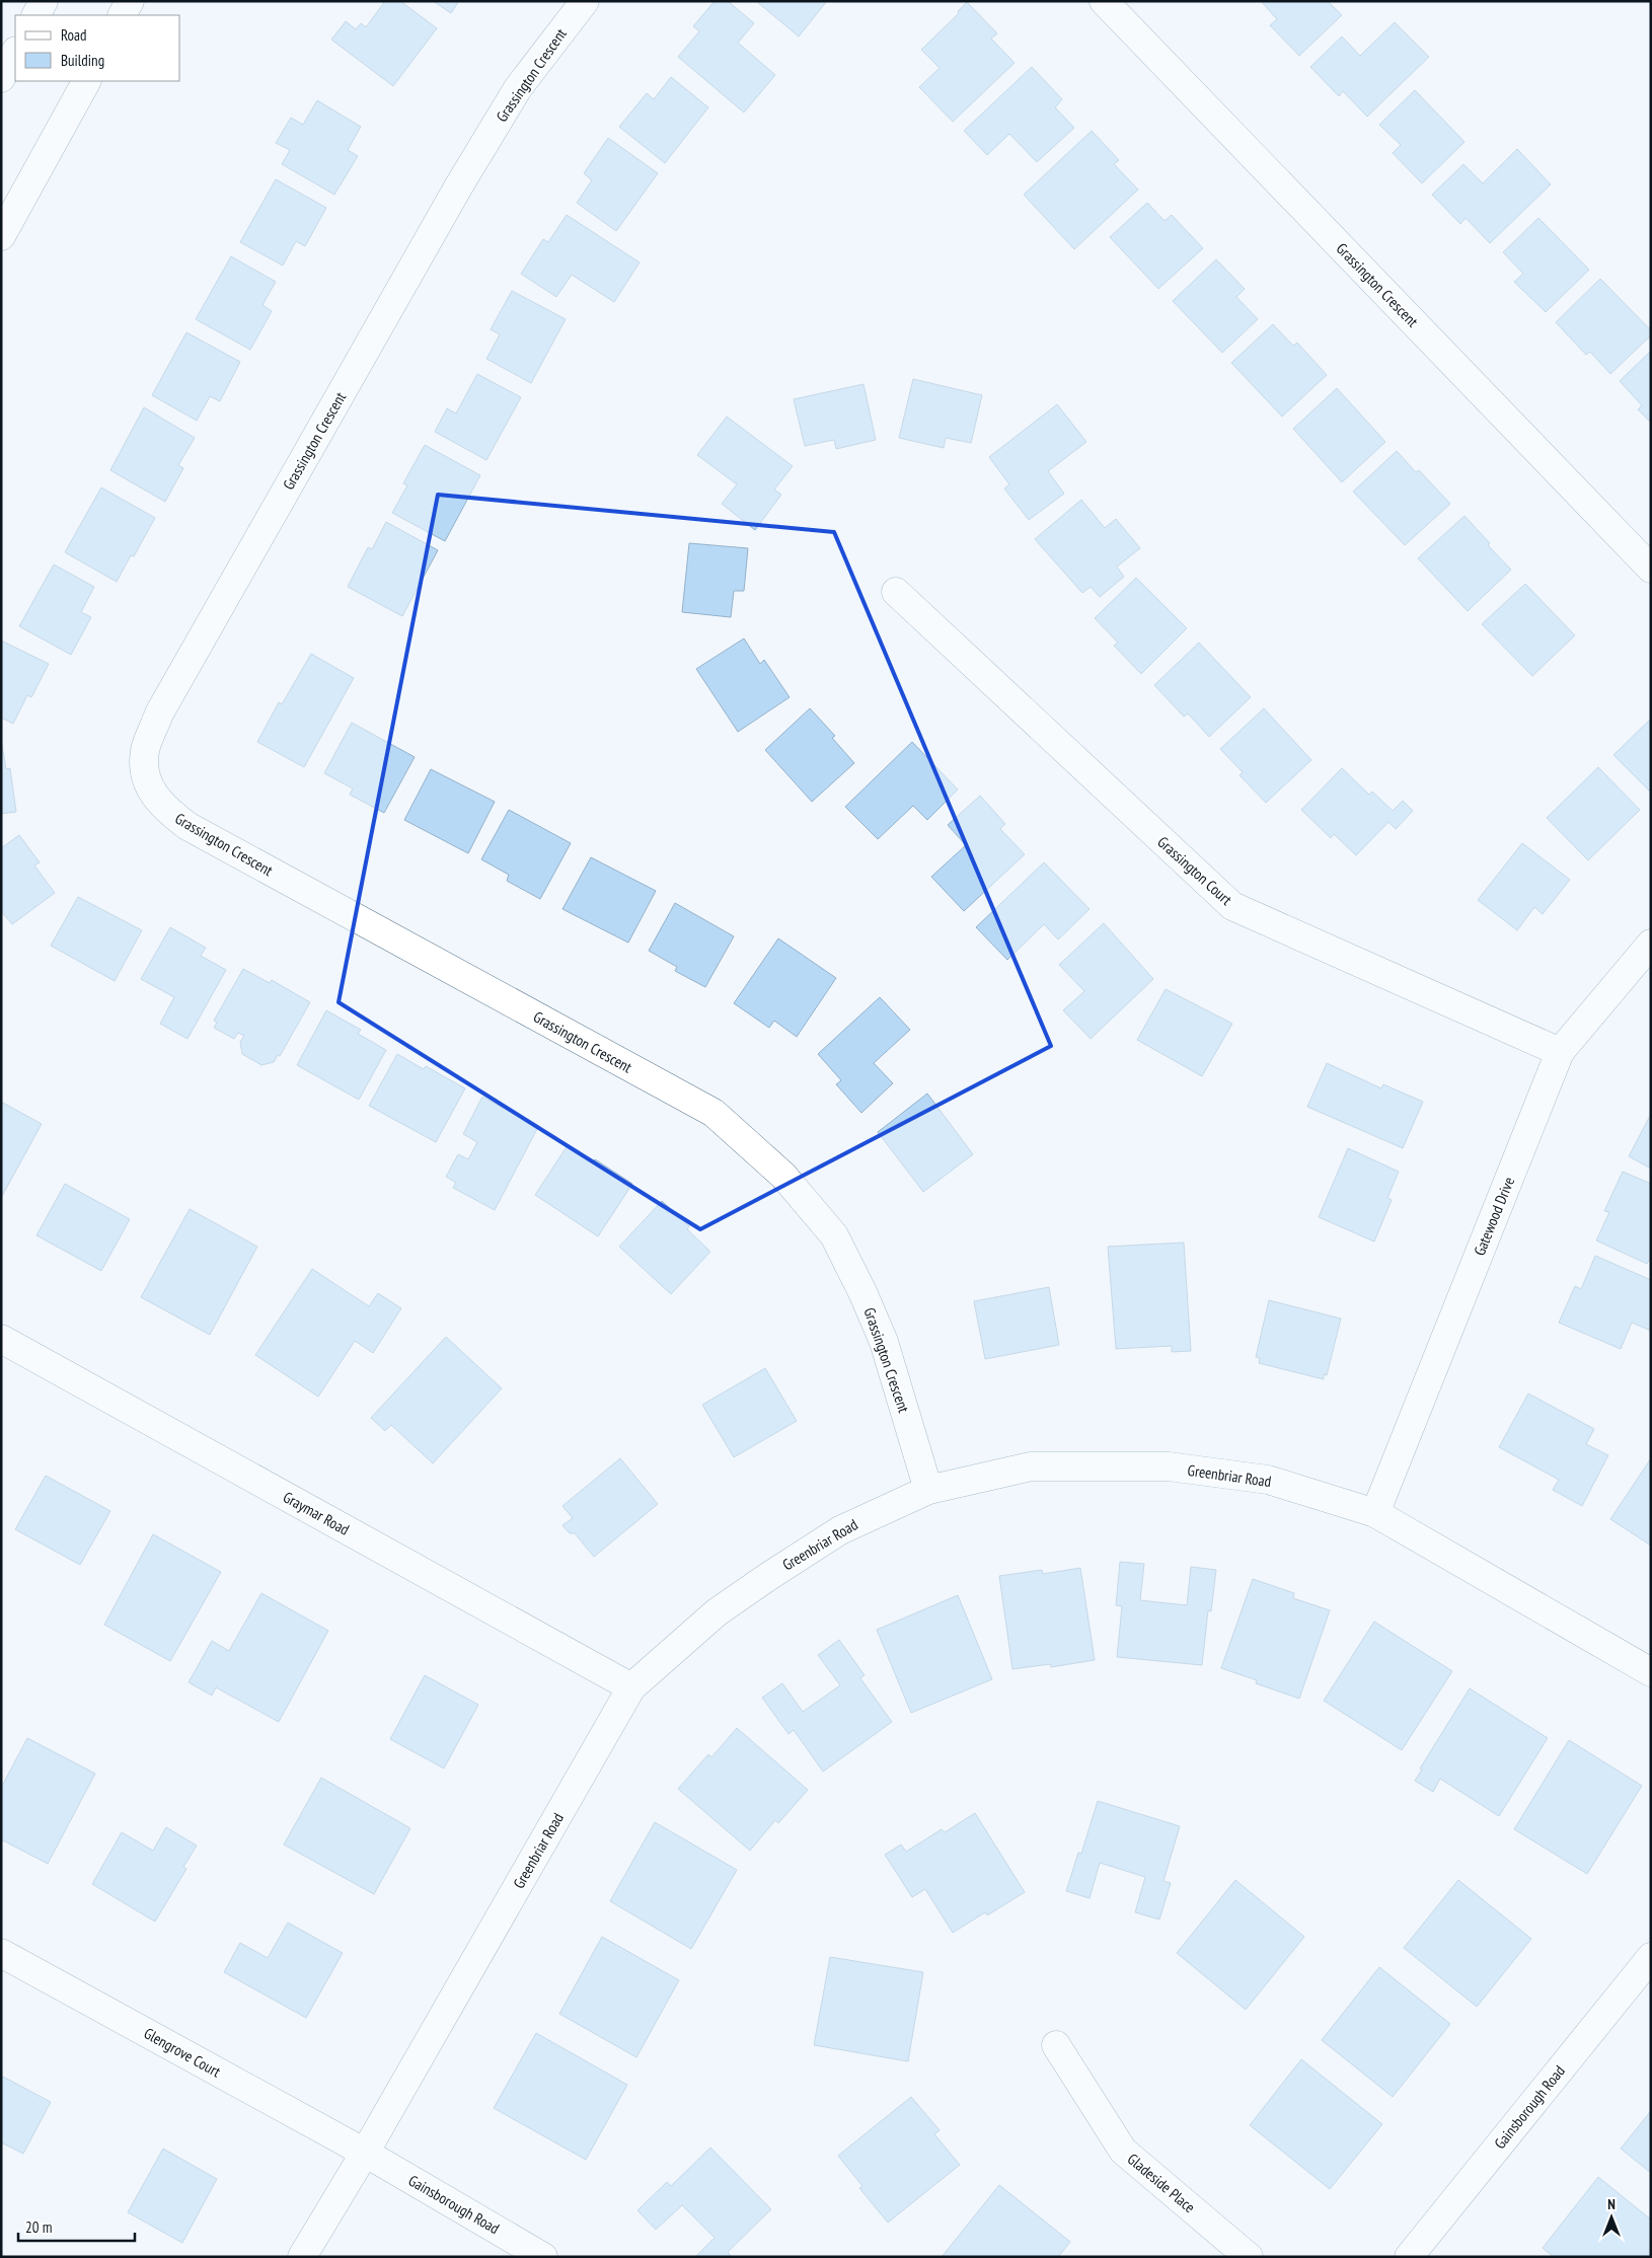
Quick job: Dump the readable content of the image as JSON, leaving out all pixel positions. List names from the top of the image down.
{
  "streets": {
    "street": [
      "Grassington Crescent",
      "Grassington Court",
      "Gatewood Drive",
      "Greenbriar Road",
      "Graymar Road",
      "Glengrove Court",
      "Gainsborough Road",
      "Gladeside Place"
    ]
  },
  "crossings": [
    ["Grassington Crescent", "Greenbriar Road"],
    ["Grassington Court", "Gatewood Drive"],
    ["Gatewood Drive", "Greenbriar Road"],
    ["Greenbriar Road", "Graymar Road"],
    ["Greenbriar Road", "Glengrove Court"],
    ["Greenbriar Road", "Gainsborough Road"],
    ["Glengrove Court", "Gainsborough Road"]
  ],
  "legend": ["Road", "Building"],
  "scale_bar": "20 m",
  "north": "top"
}
